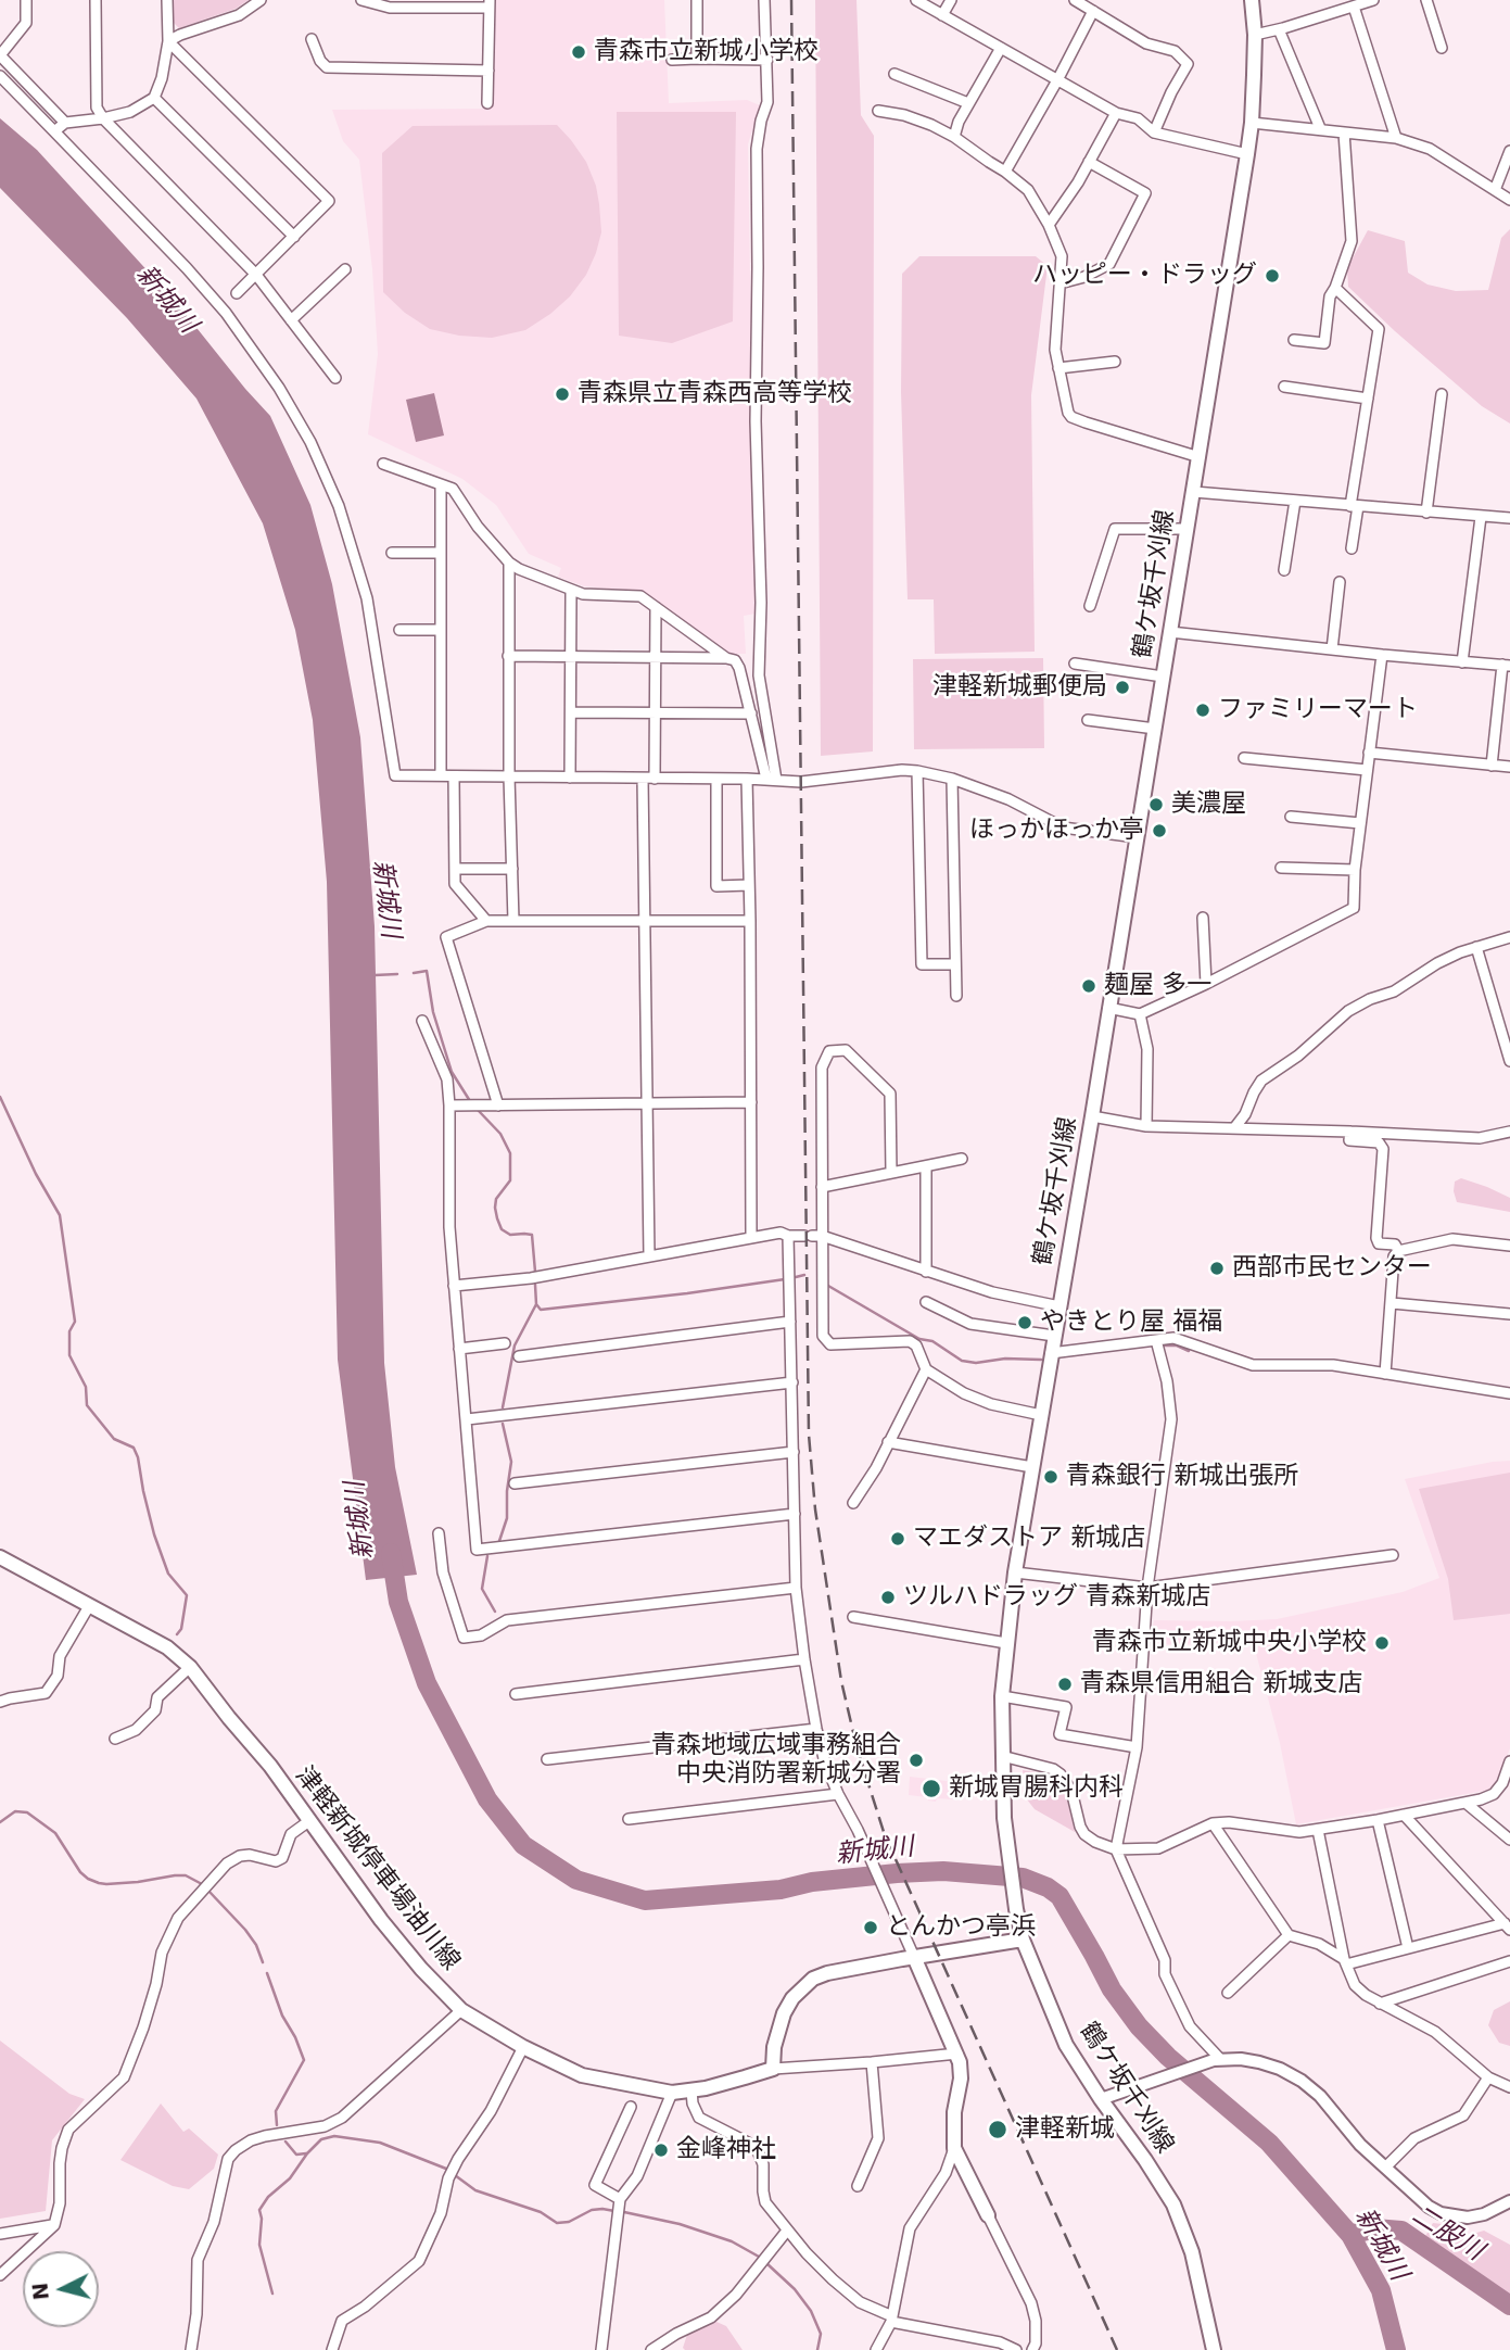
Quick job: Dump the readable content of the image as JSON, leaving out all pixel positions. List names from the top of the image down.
{
  "streets": {
    "main road": ["鶴ケ坂千刈線", "津軽新城停車場油川線"]
  },
  "water": ["新城川", "二股川"],
  "places": [
    "青森市立新城小学校",
    "ハッピー・ドラッグ",
    "青森県立青森西高等学校",
    "津軽新城郵便局",
    "ファミリーマート",
    "美濃屋",
    "ほっかほっか亭",
    "麺屋 多一",
    "西部市民センター",
    "やきとり屋 福福",
    "青森銀行 新城出張所",
    "マエダストア 新城店",
    "ツルハドラッグ 青森新城店",
    "青森市立新城中央小学校",
    "青森県信用組合 新城支店",
    "青森地域広域事務組合 中央消防署新城分署",
    "新城胃腸科内科",
    "とんかつ亭浜",
    "津軽新城",
    "金峰神社"
  ],
  "north": "left"
}
